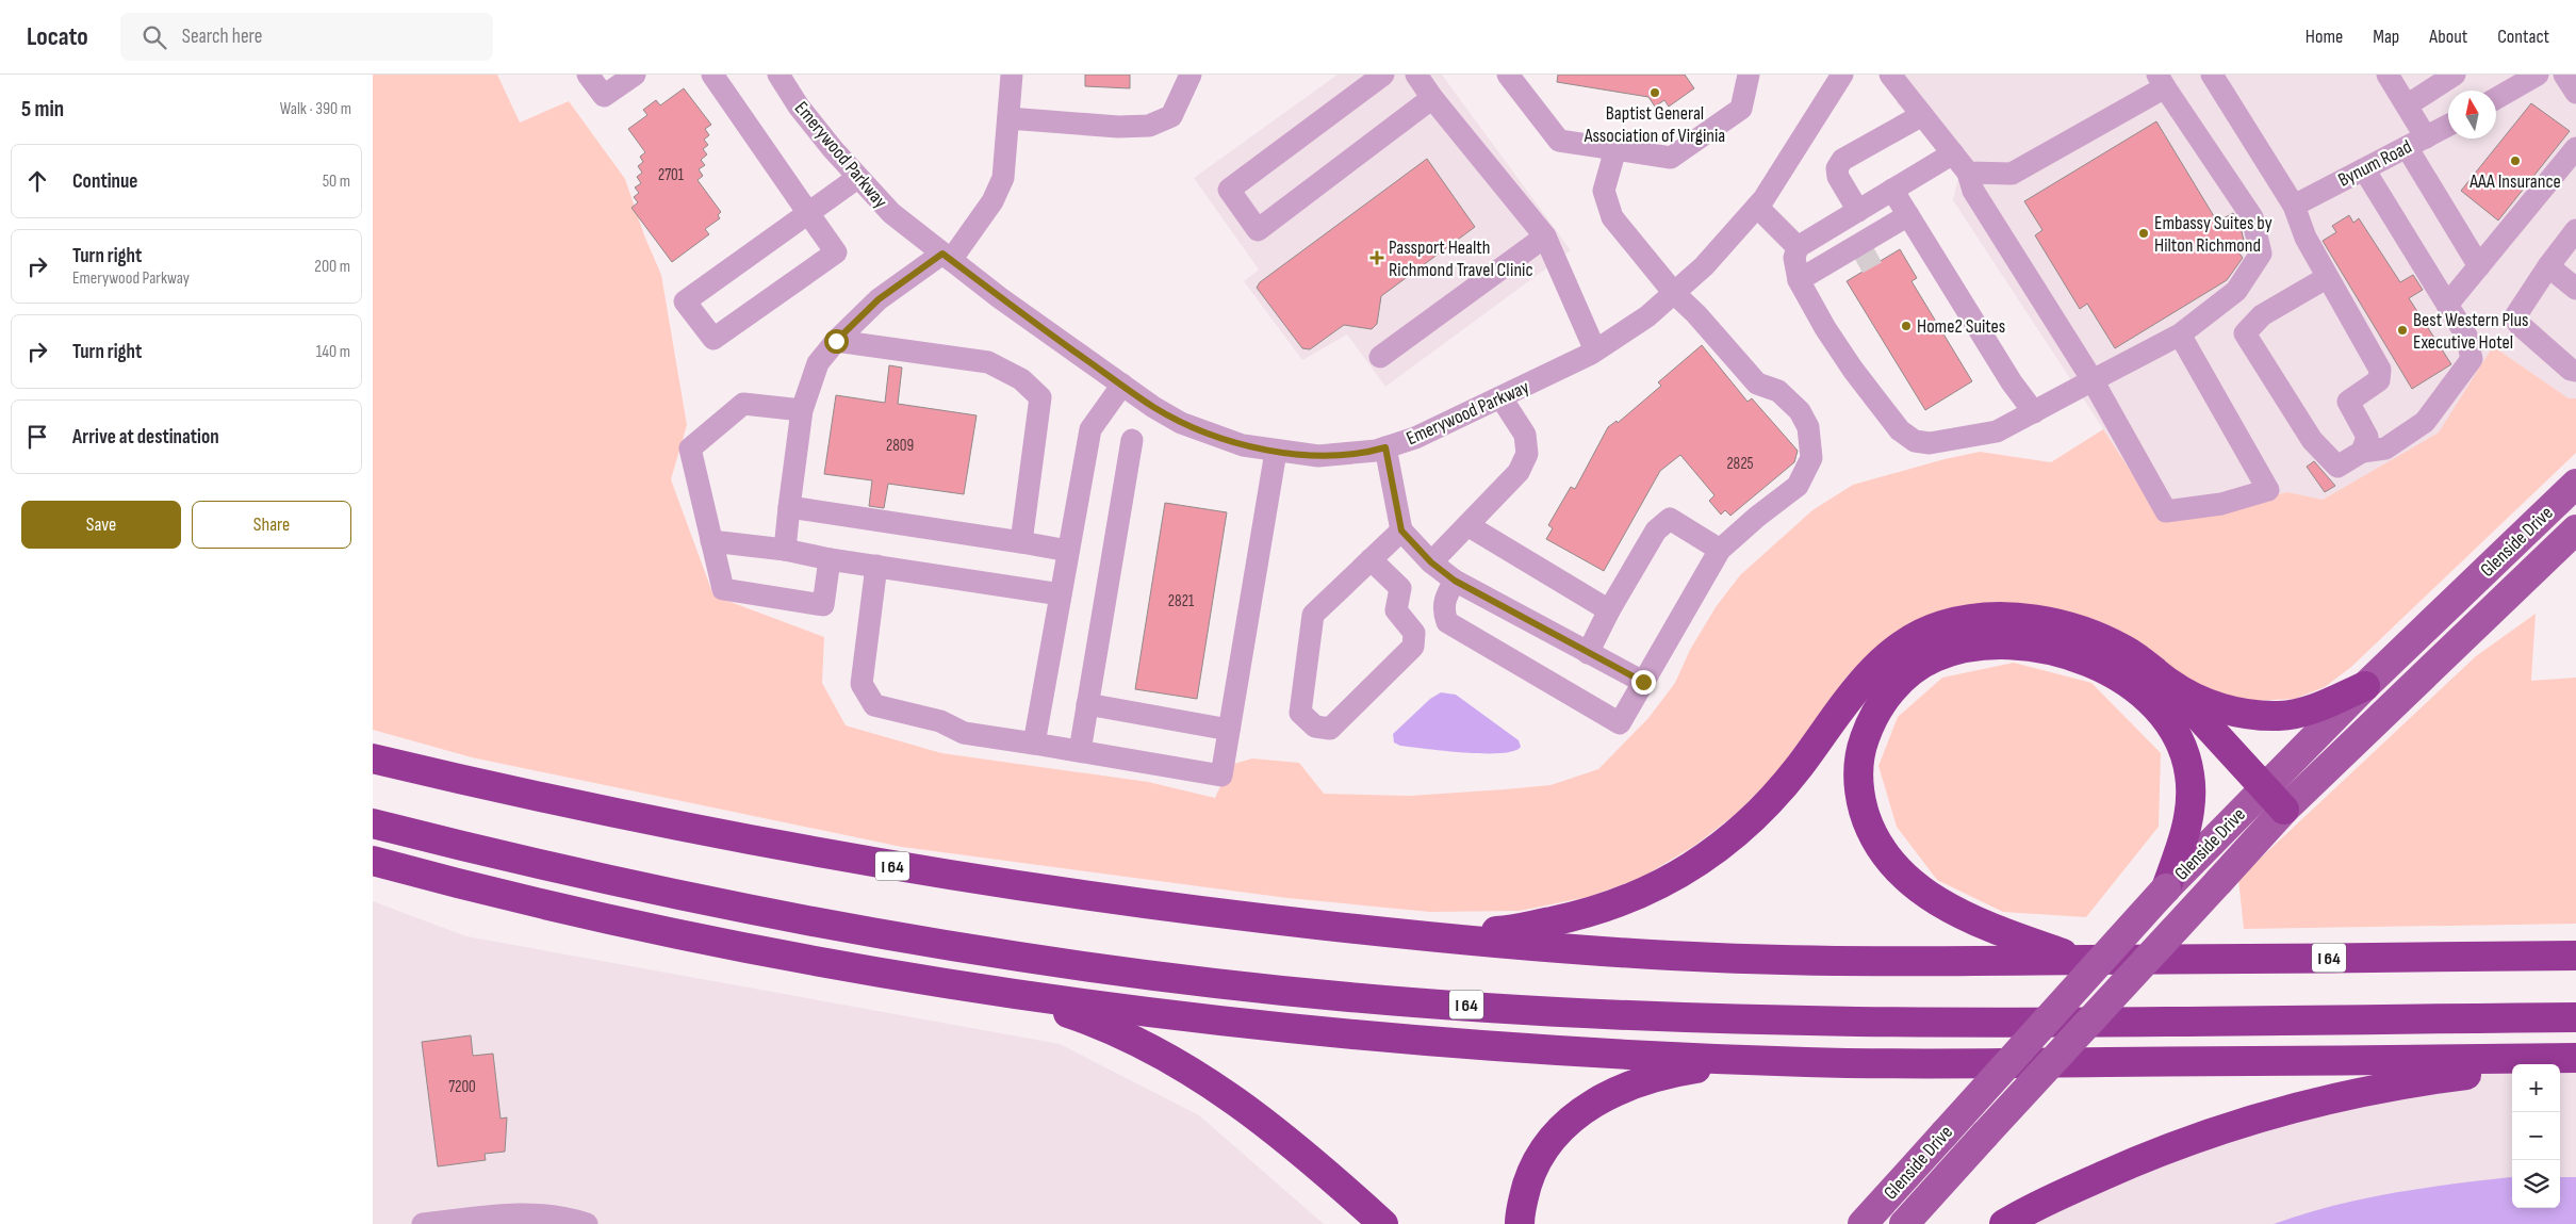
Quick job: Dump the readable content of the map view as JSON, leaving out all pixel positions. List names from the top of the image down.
{
  "streets": {
    "highway": ["I 64"],
    "main road": ["Glenside Drive"],
    "street": ["Emerywood Parkway", "Bynum Road"]
  },
  "places": {
    "other": [
      "Baptist General Association of Virginia",
      "AAA Insurance",
      "Embassy Suites by Hilton Richmond",
      "Home2 Suites",
      "Best Western Plus Executive Hotel"
    ],
    "health": ["Passport Health Richmond Travel Clinic"]
  },
  "house_numbers": [
    "2701",
    "2809",
    "2825",
    "2821",
    "7200"
  ],
  "north": "top",
  "page": {
    "header": "Locato",
    "search": "Search here",
    "nav": [
      "Home",
      "Map",
      "About",
      "Contact"
    ],
    "heading": ["5 min", "Walk · 390 m"],
    "list": [
      ["Continue", "50 m"],
      ["Turn right", "Emerywood Parkway", "200 m"],
      ["Turn right", "140 m"],
      "Arrive at destination"
    ],
    "buttons": ["Save", "Share"],
    "map_buttons": ["+", "−"]
  }
}
